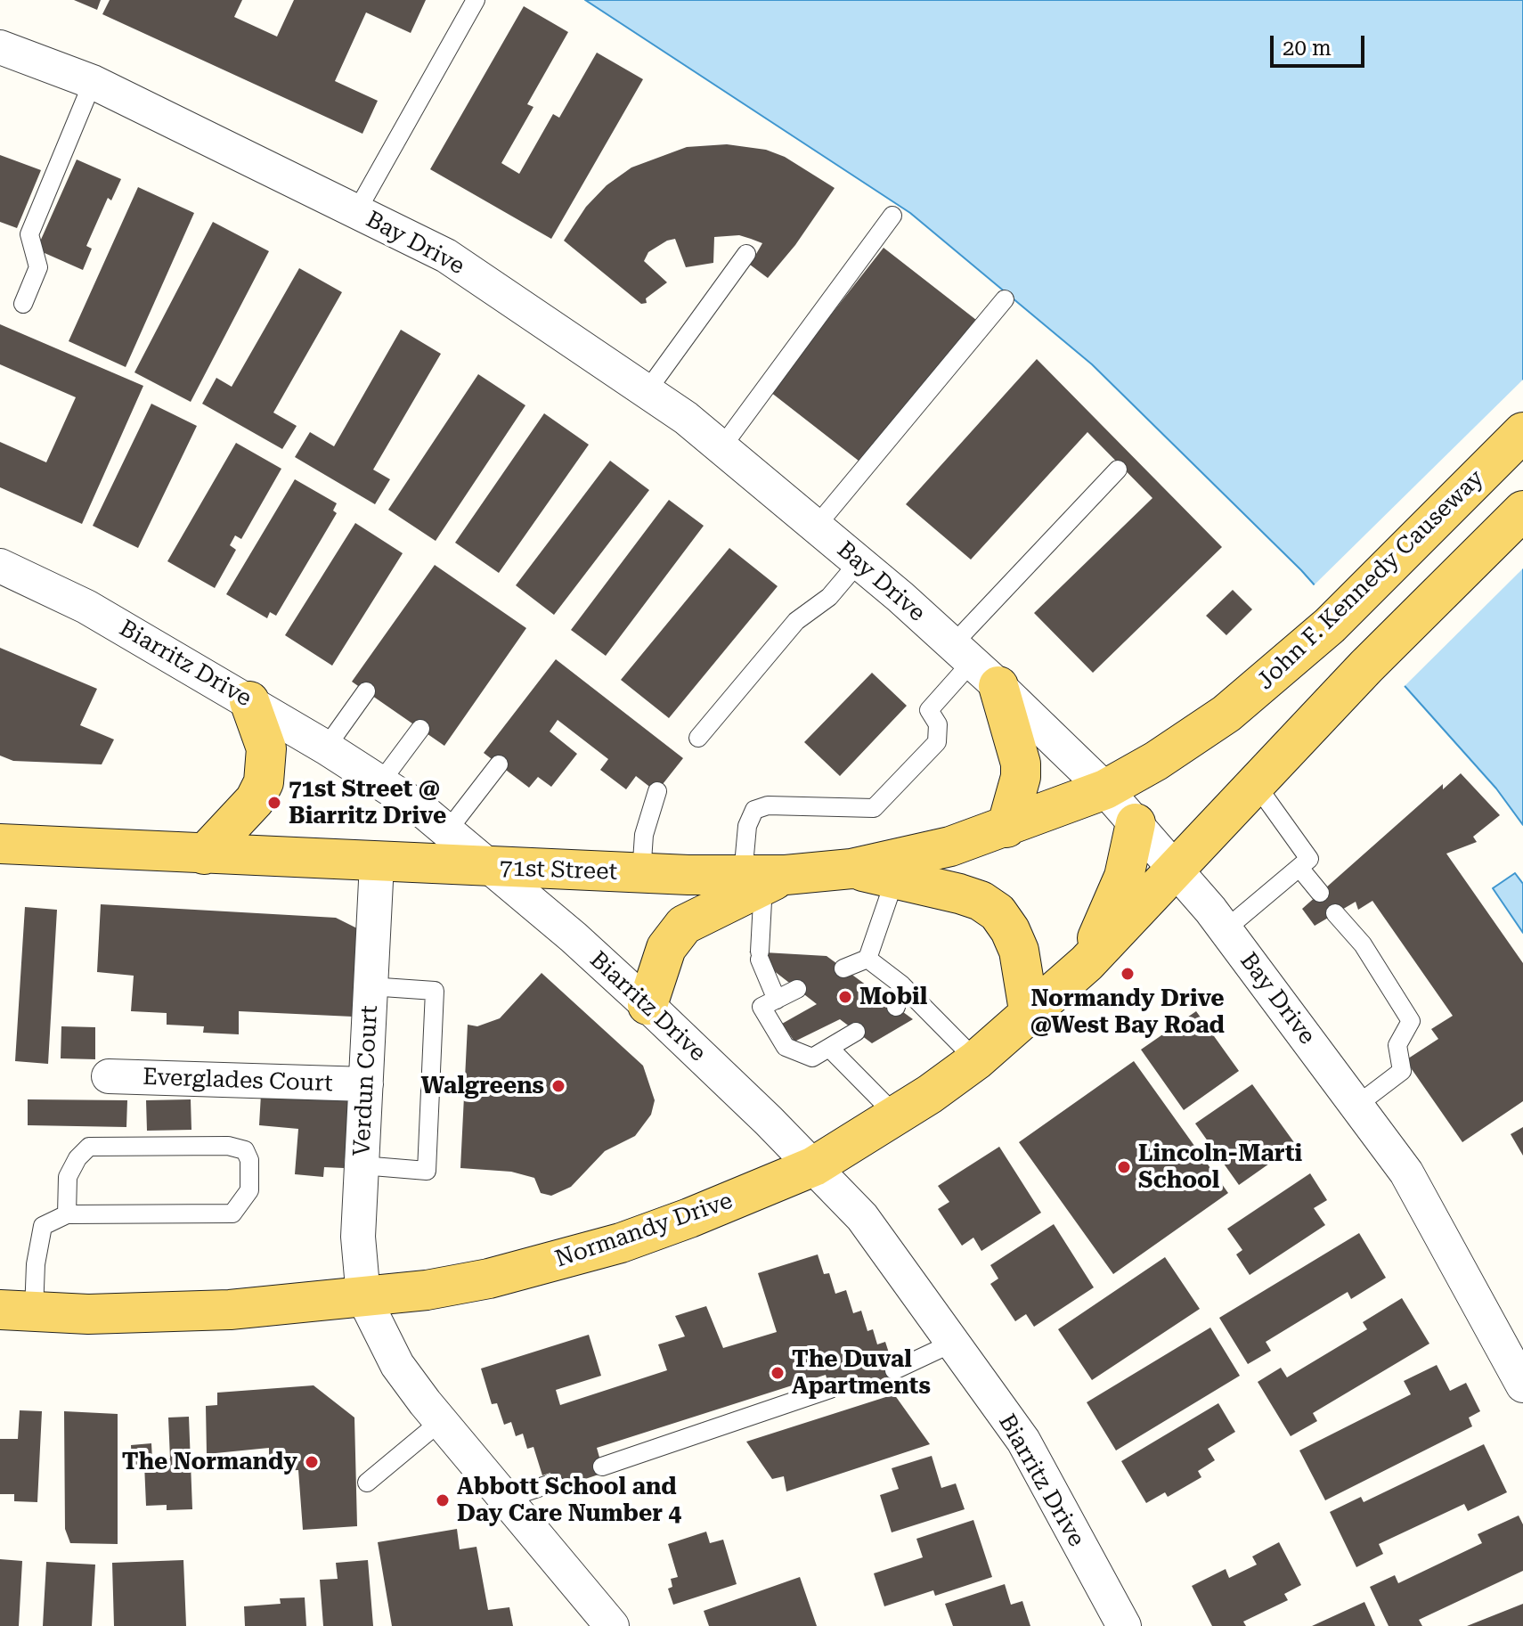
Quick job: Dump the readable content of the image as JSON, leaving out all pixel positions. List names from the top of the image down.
{
  "streets": {
    "main road": ["John F. Kennedy Causeway", "71st Street", "Normandy Drive"],
    "street": [
      "Bay Drive",
      "Biarritz Drive",
      "Everglades Court",
      "Verdun Court"
    ]
  },
  "crossings": [
    ["Bay Drive", "John F. Kennedy Causeway"],
    ["Bay Drive", "71st Street"],
    ["Bay Drive", "Normandy Drive"],
    ["John F. Kennedy Causeway", "71st Street"],
    ["Biarritz Drive", "71st Street"],
    ["Biarritz Drive", "Normandy Drive"],
    ["71st Street", "Verdun Court"],
    ["Everglades Court", "Verdun Court"],
    ["Verdun Court", "Normandy Drive"]
  ],
  "places": [
    "71st Street @ Biarritz Drive",
    "Normandy Drive @West Bay Road",
    "Mobil",
    "Walgreens",
    "Lincoln-Marti School",
    "The Duval Apartments",
    "The Normandy",
    "Abbott School and Day Care Number 4"
  ],
  "scale_bar": "20 m"
}
